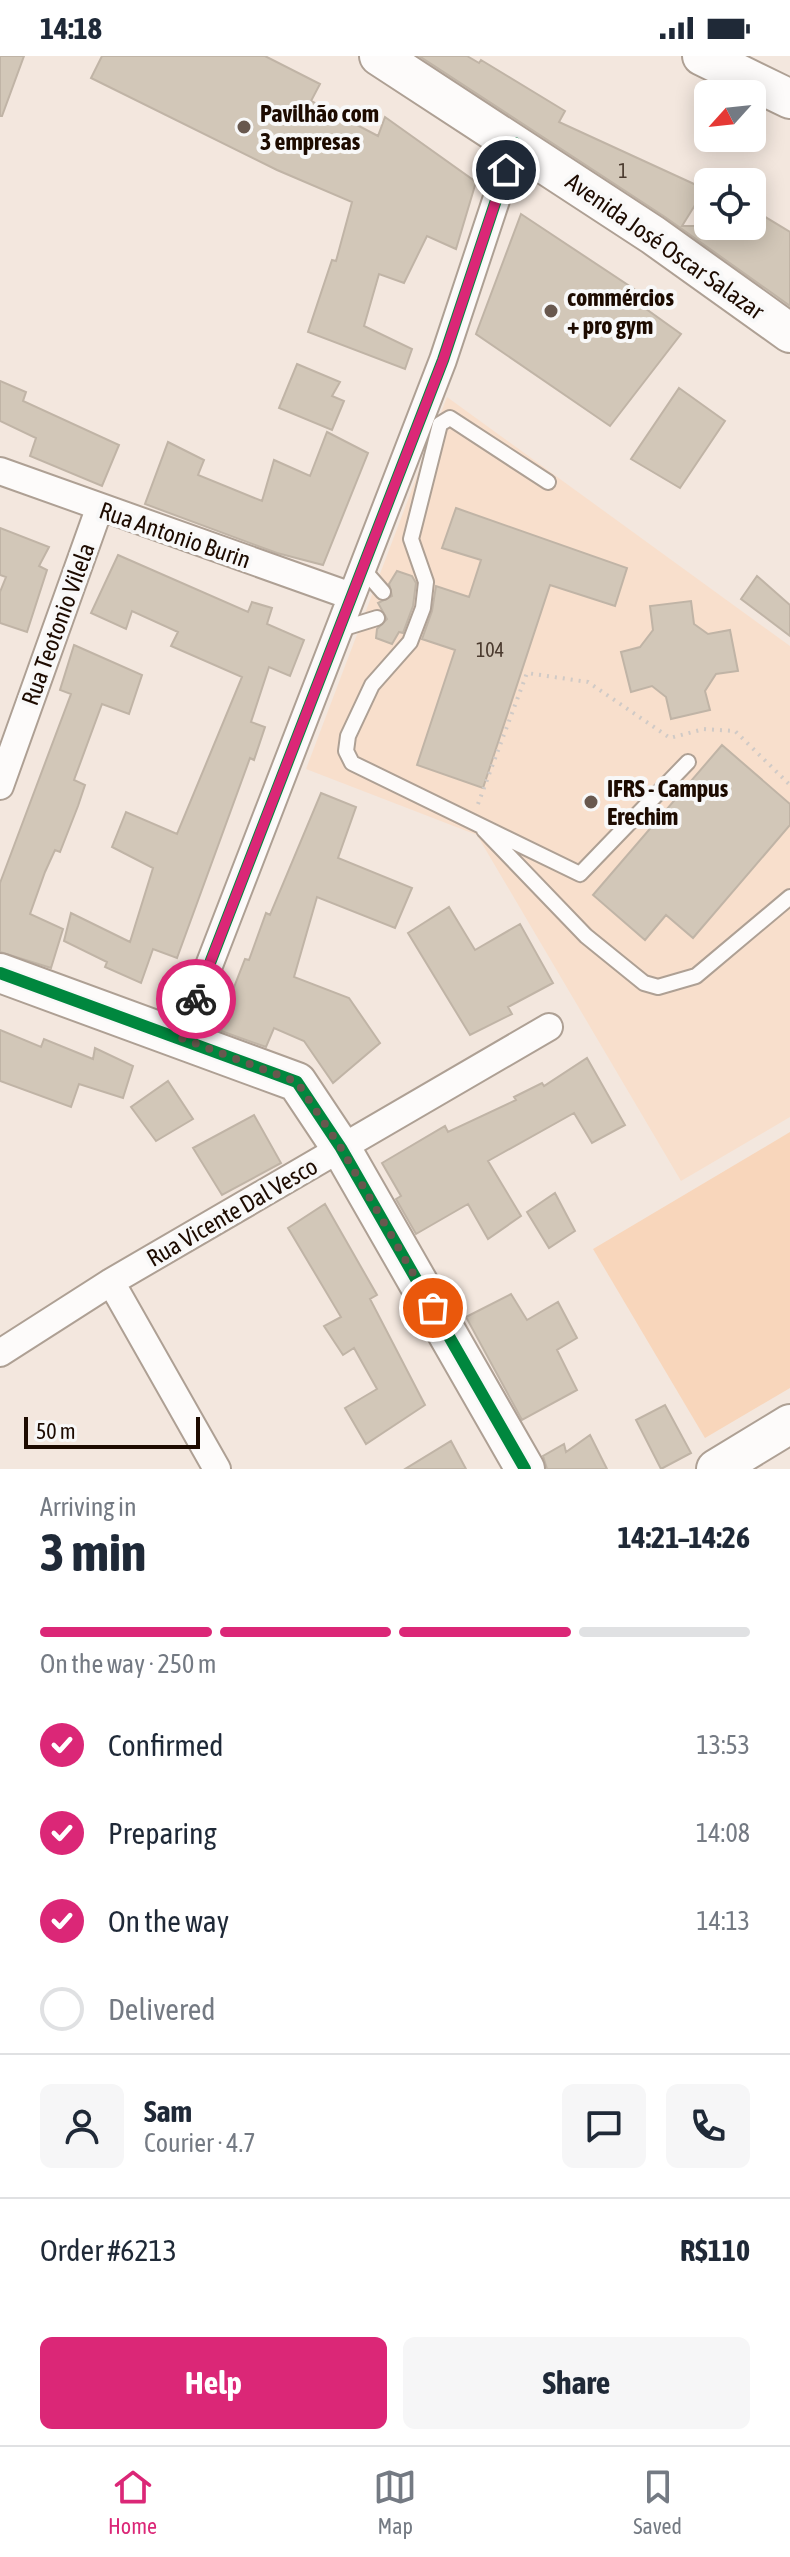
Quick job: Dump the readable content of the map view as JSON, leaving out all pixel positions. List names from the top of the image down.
{
  "streets": {
    "street": [
      "Avenida José Oscar Salazar",
      "Rua Antonio Burin",
      "Rua Teotonio Vilela",
      "Rua Vicente Dal Vesco"
    ]
  },
  "crossings": [
    ["Rua Antonio Burin", "Rua Teotonio Vilela"]
  ],
  "places": ["Pavilhão com 3 empresas", "commércios + pro gym", "IFRS - Campus Erechim"],
  "house_numbers": ["1", "104"],
  "scale_bar": "50 m",
  "north": "bottom left",
  "page": {
    "status": "14:18",
    "scale": "50 m",
    "heading": ["3 min", "Arriving in", "14:21–14:26"],
    "panel": [
      "Sam",
      "Courier · 4.7",
      "Order #6213",
      "R$110"
    ],
    "bar": "On the way · 250 m",
    "list": [
      ["Confirmed", "13:53"],
      ["Preparing", "14:08"],
      ["On the way", "14:13"],
      "Delivered"
    ],
    "buttons": ["Help", "Share"],
    "tabs": ["Home", "Map", "Saved"]
  }
}
